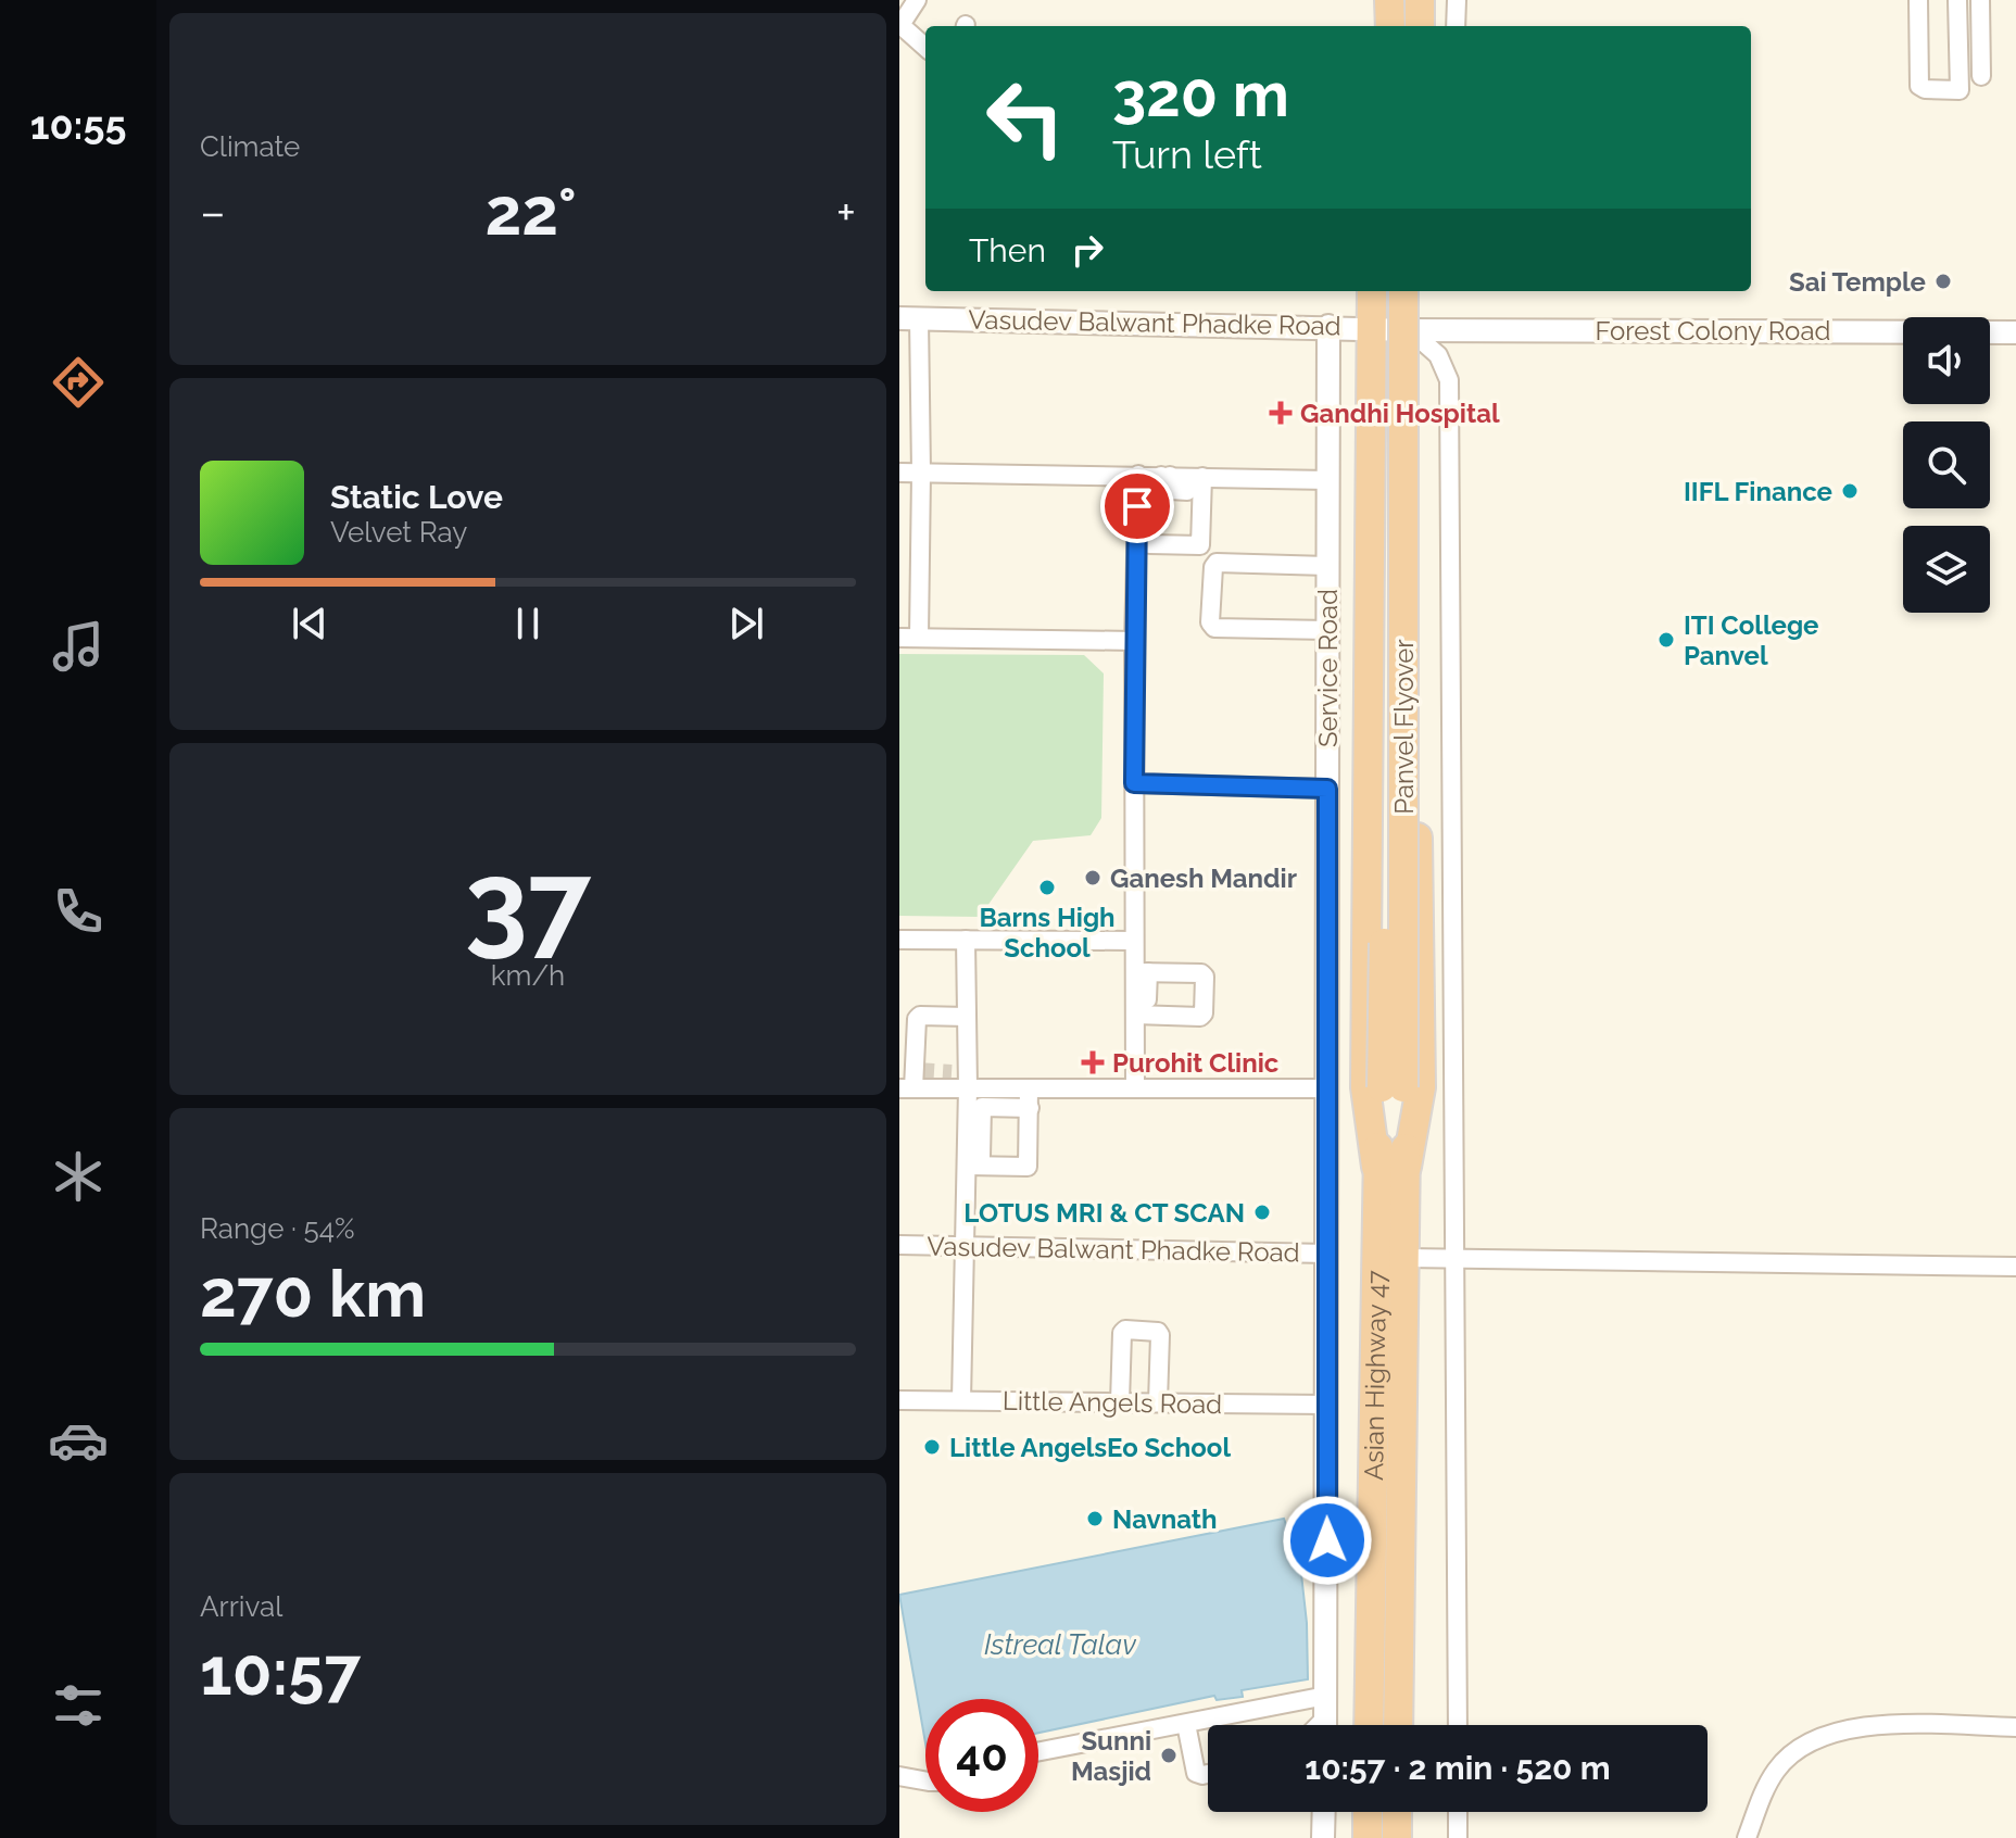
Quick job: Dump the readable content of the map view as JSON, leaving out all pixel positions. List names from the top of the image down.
{
  "streets": {
    "highway": ["Panvel Flyover", "Asian Highway 47"],
    "street": [
      "Vasudev Balwant Phadke Road",
      "Forest Colony Road",
      "Service Road",
      "Little Angels Road"
    ]
  },
  "crossings": [
    ["Vasudev Balwant Phadke Road", "Forest Colony Road"],
    ["Vasudev Balwant Phadke Road", "Service Road"],
    ["Service Road", "Little Angels Road"],
    ["Panvel Flyover", "Asian Highway 47"]
  ],
  "water": ["Istreal Talav"],
  "places": {
    "other": [
      "Sai Temple",
      "IIFL Finance",
      "ITI College Panvel",
      "Ganesh Mandir",
      "Barns High School",
      "LOTUS MRI & CT SCAN",
      "Little AngelsEo School",
      "Navnath",
      "Sunni Masjid"
    ],
    "health": ["Gandhi Hospital", "Purohit Clinic"]
  },
  "page": {
    "tabs": "10:55",
    "tile": [
      "Climate",
      ["37", "km/h"],
      ["Range · 54%", "270 km"],
      ["Arrival", "10:57"]
    ],
    "turn": ["320 m", "Turn left"],
    "heat": ["−", "22°", "+"],
    "then": "Then",
    "song": ["Static Love", "Velvet Ray"],
    "limit": "40",
    "trip": "10:57 · 2 min · 520 m"
  }
}
